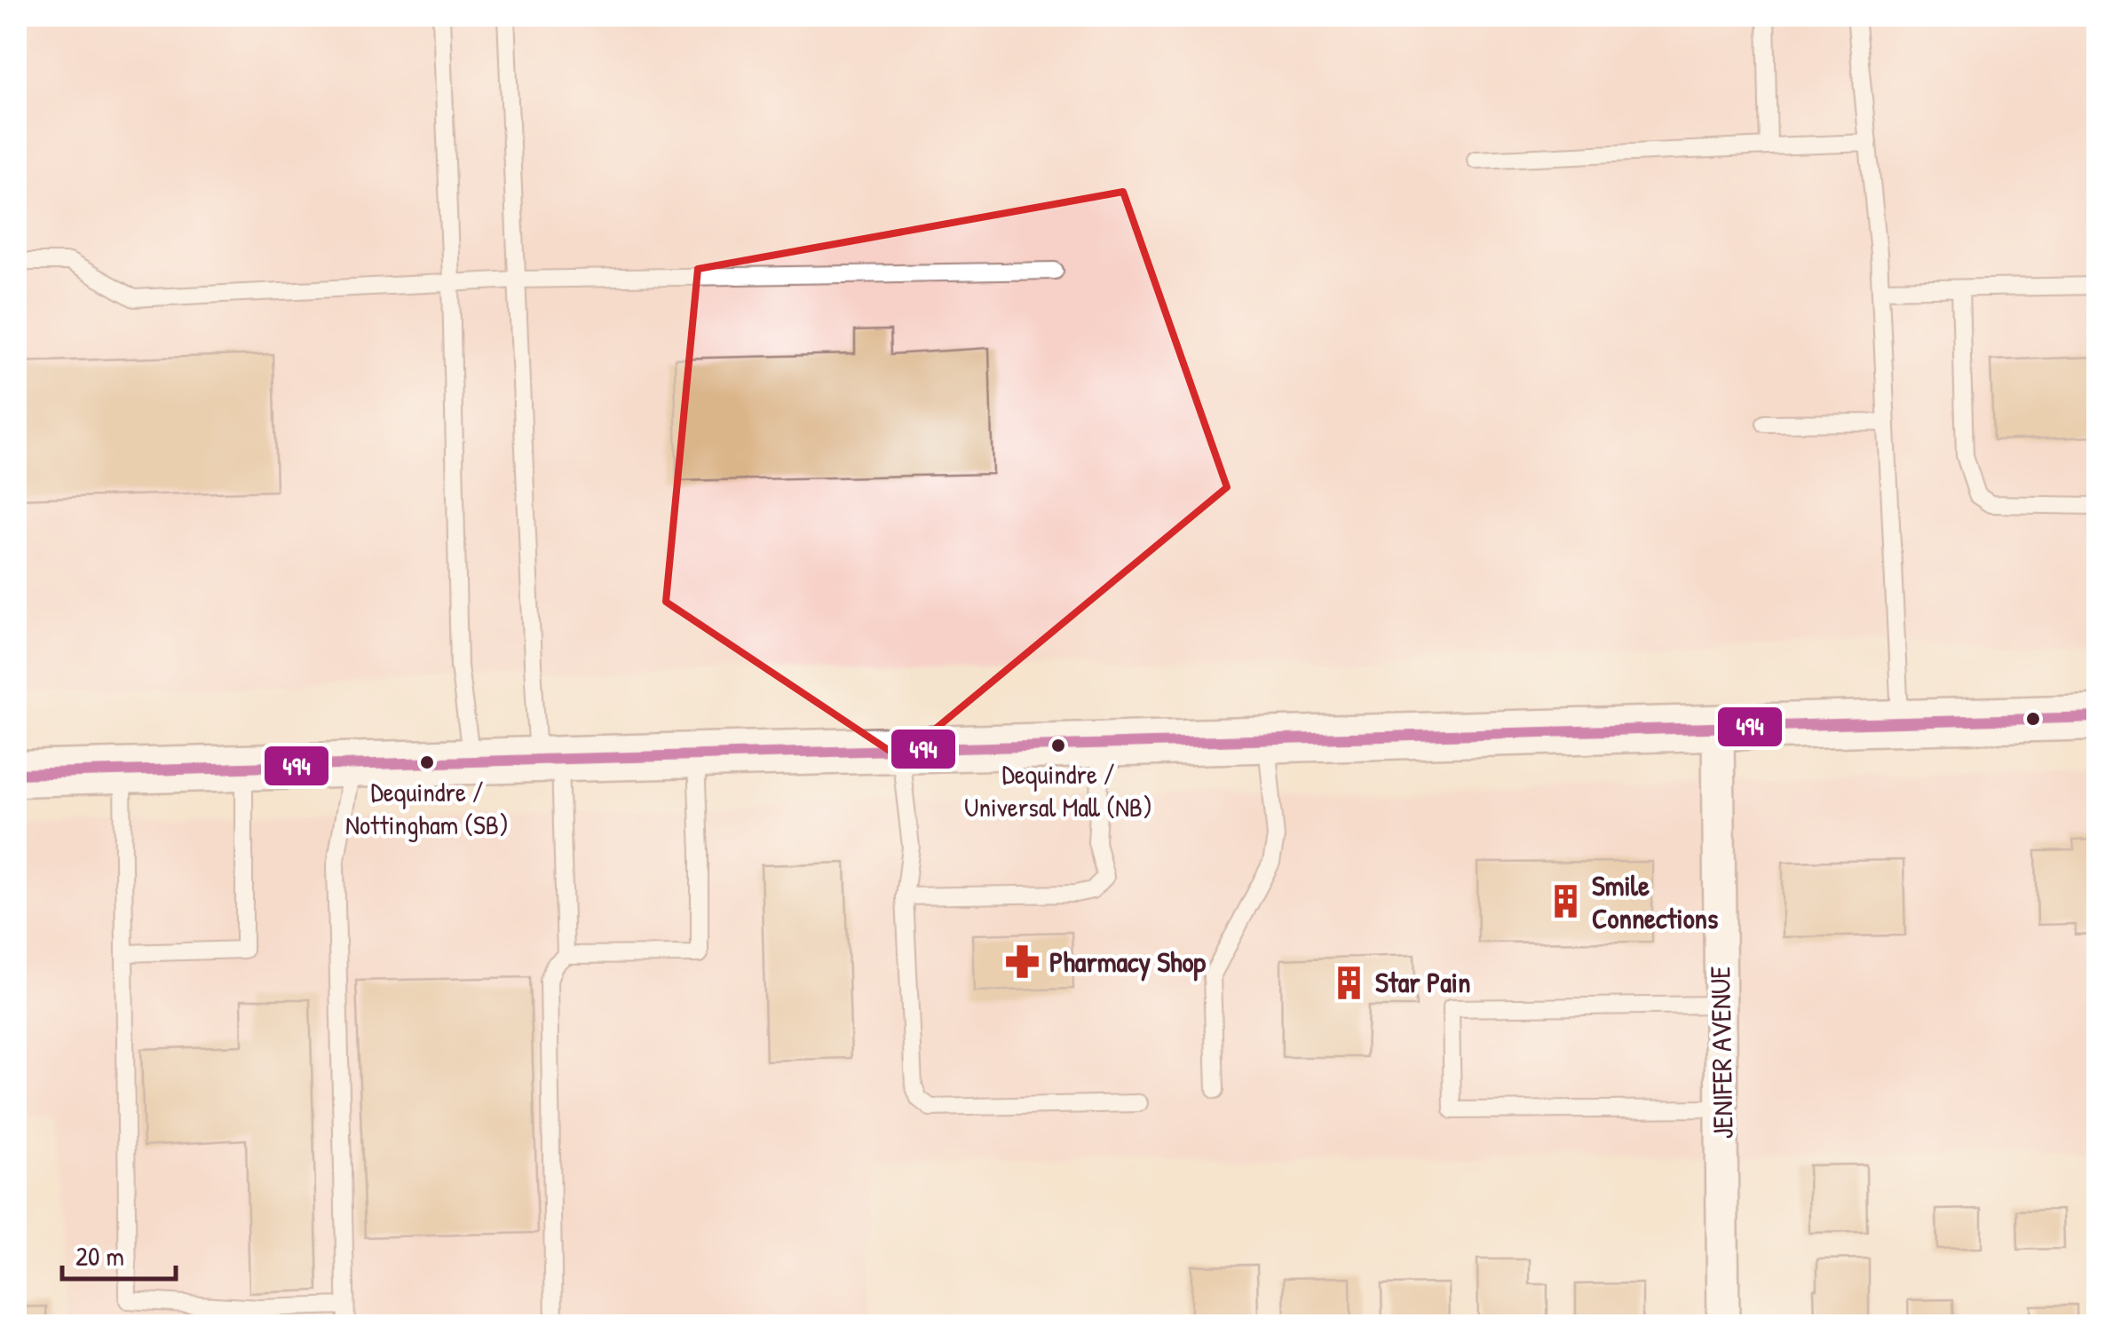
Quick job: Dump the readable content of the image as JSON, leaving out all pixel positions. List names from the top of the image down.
{
  "streets": {
    "street": ["JENIFER AVENUE"]
  },
  "places": {
    "other": ["Dequindre / Universal Mall (NB)", "Dequindre / Nottingham (SB)"],
    "building": ["Smile Connections", "Star Pain"],
    "pharmacy": ["Pharmacy Shop"]
  },
  "lines": ["transit line 494"],
  "scale_bar": "20 m"
}
